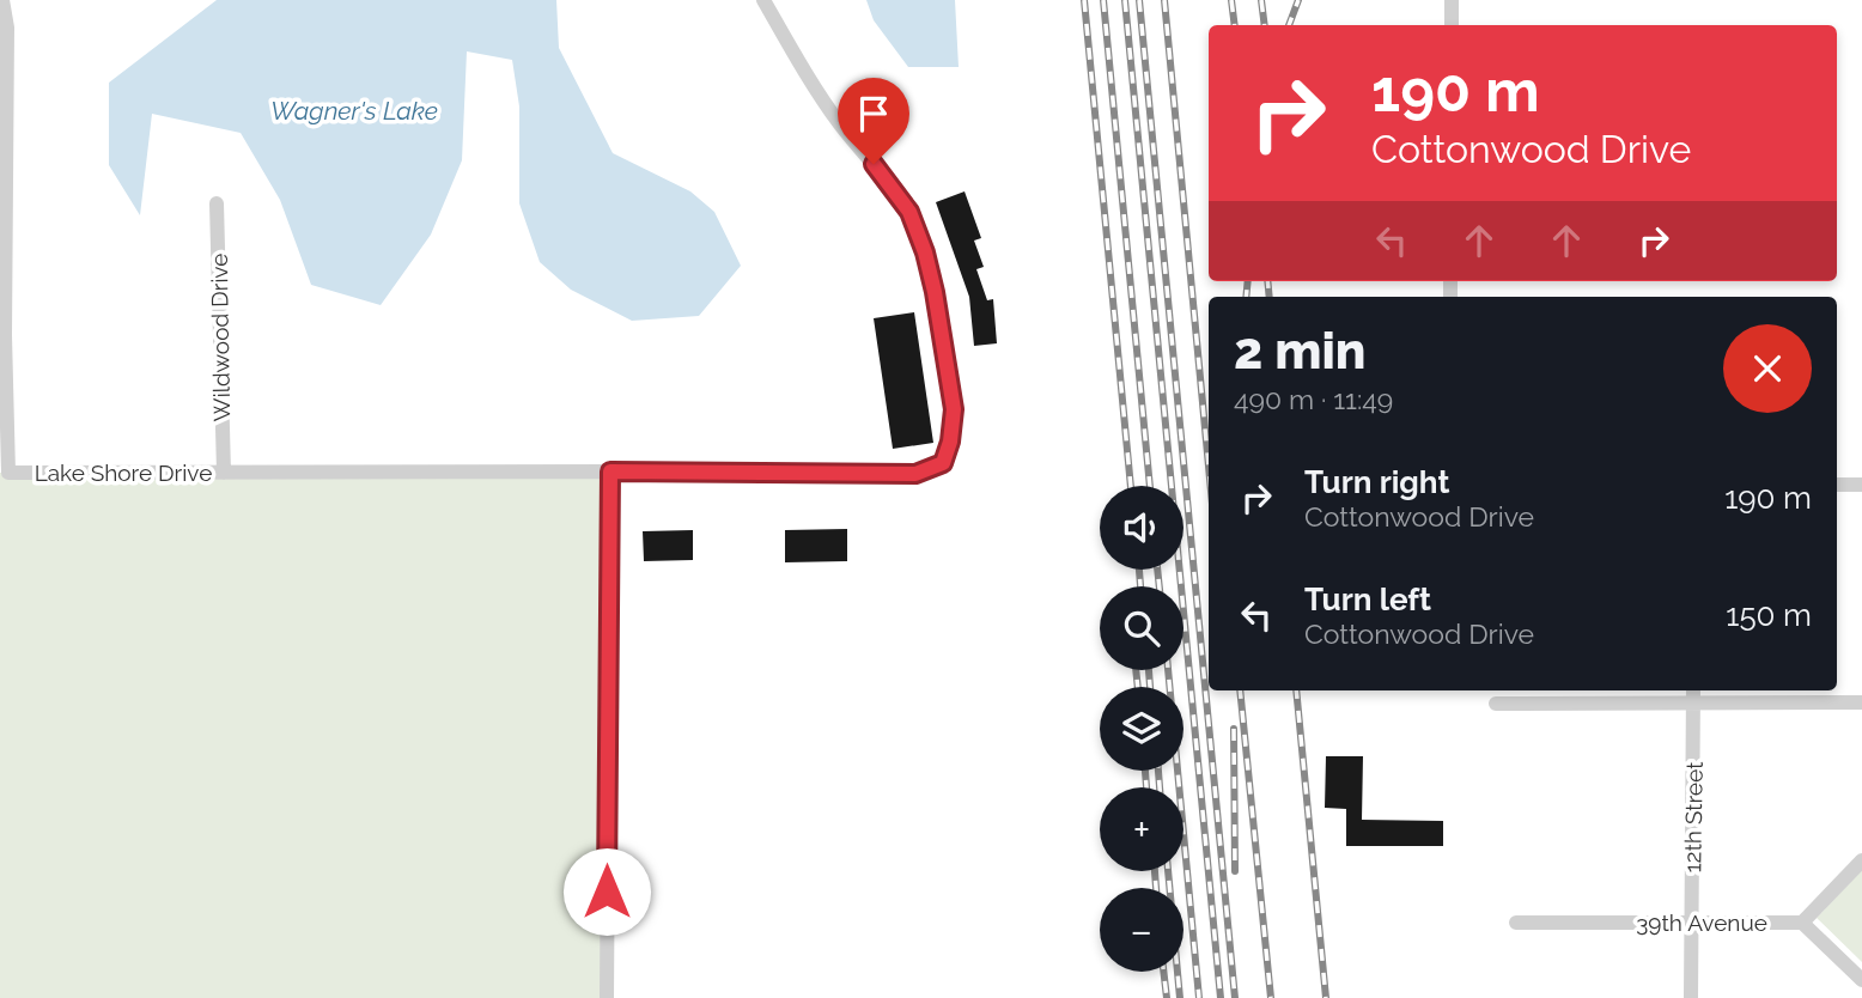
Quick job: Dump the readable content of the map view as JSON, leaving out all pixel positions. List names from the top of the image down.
{
  "streets": {
    "street": [
      "Wildwood Drive",
      "Lake Shore Drive",
      "12th Street",
      "39th Avenue"
    ]
  },
  "crossings": [
    ["Wildwood Drive", "Lake Shore Drive"],
    ["12th Street", "39th Avenue"]
  ],
  "water": ["Wagner's Lake"],
  "page": {
    "turn": ["190 m", "Cottonwood Drive"],
    "heading": ["2 min", "490 m · 11:49"],
    "list": [
      {
        "name": "Turn right",
        "note": "Cottonwood Drive",
        "value": "190 m"
      },
      {
        "name": "Turn left",
        "note": "Cottonwood Drive",
        "value": "150 m"
      }
    ],
    "map_buttons": ["+", "−"]
  }
}
